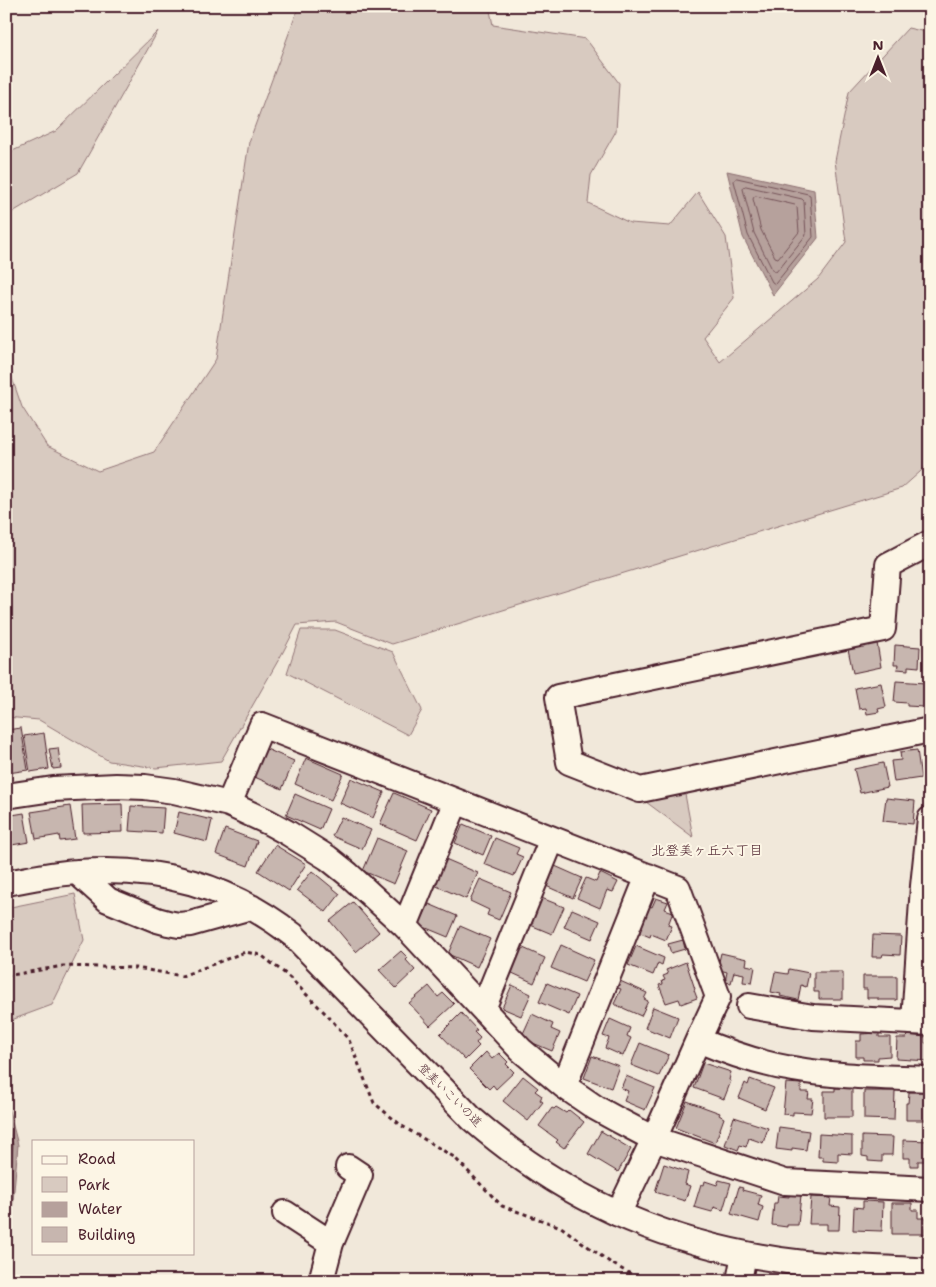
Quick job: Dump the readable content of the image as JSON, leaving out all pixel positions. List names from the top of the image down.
{
  "streets": {
    "street": ["登美いこいの道"]
  },
  "districts": ["北登美ヶ丘六丁目"],
  "legend": [
    "Road",
    "Park",
    "Water",
    "Building"
  ],
  "north": "top"
}
